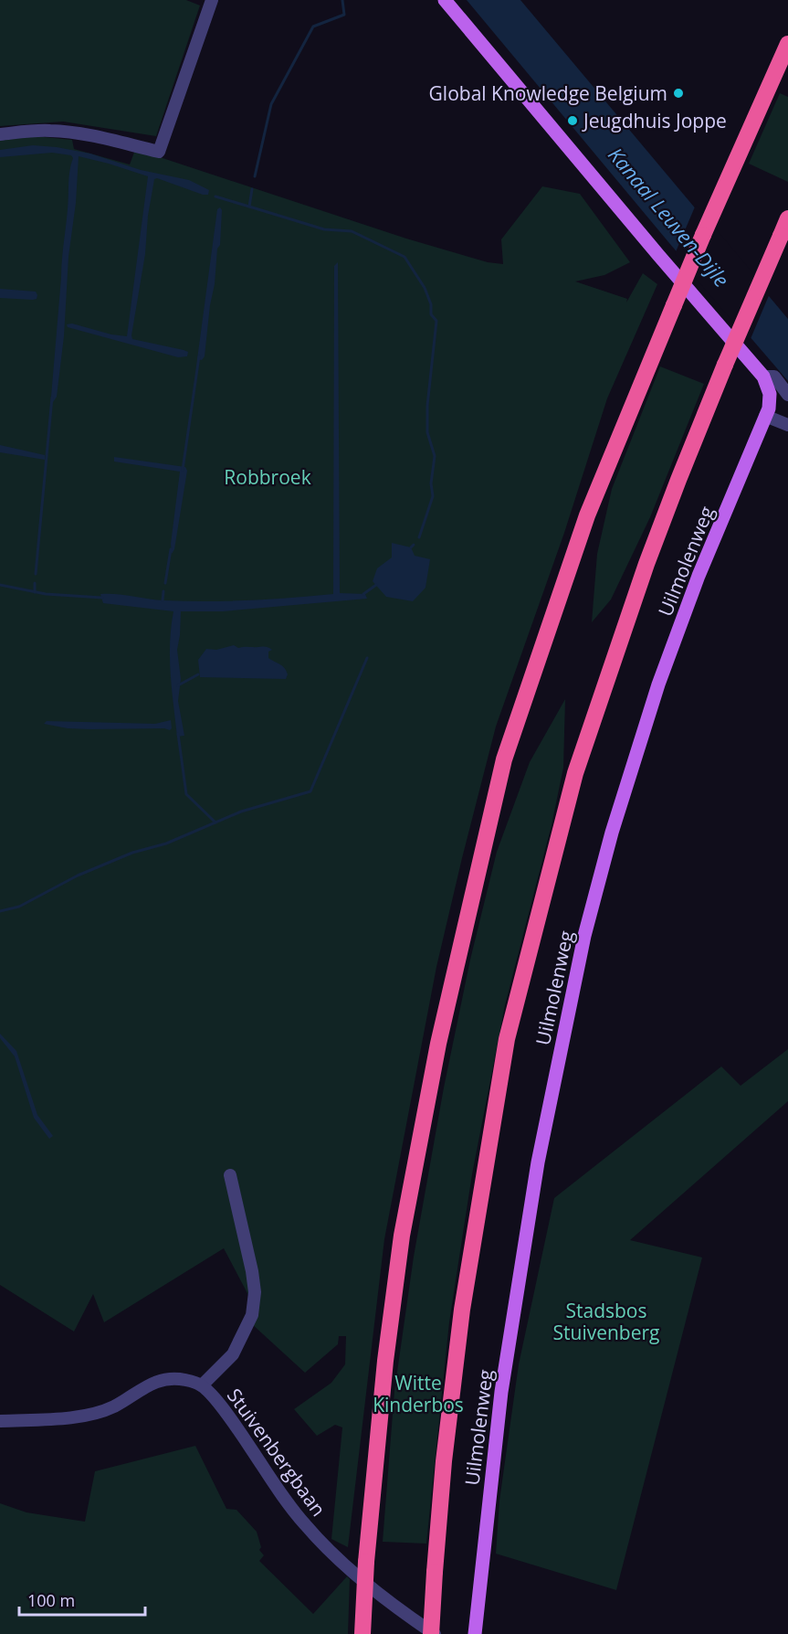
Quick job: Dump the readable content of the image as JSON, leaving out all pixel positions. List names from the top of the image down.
{
  "streets": {
    "main road": ["Uilmolenweg"],
    "street": ["Stuivenbergbaan"]
  },
  "water": ["Kanaal Leuven-Dijle"],
  "parks": ["Robbroek", "Stadsbos Stuivenberg", "Witte Kinderbos"],
  "places": ["Global Knowledge Belgium", "Jeugdhuis Joppe"],
  "scale_bar": "100 m"
}
